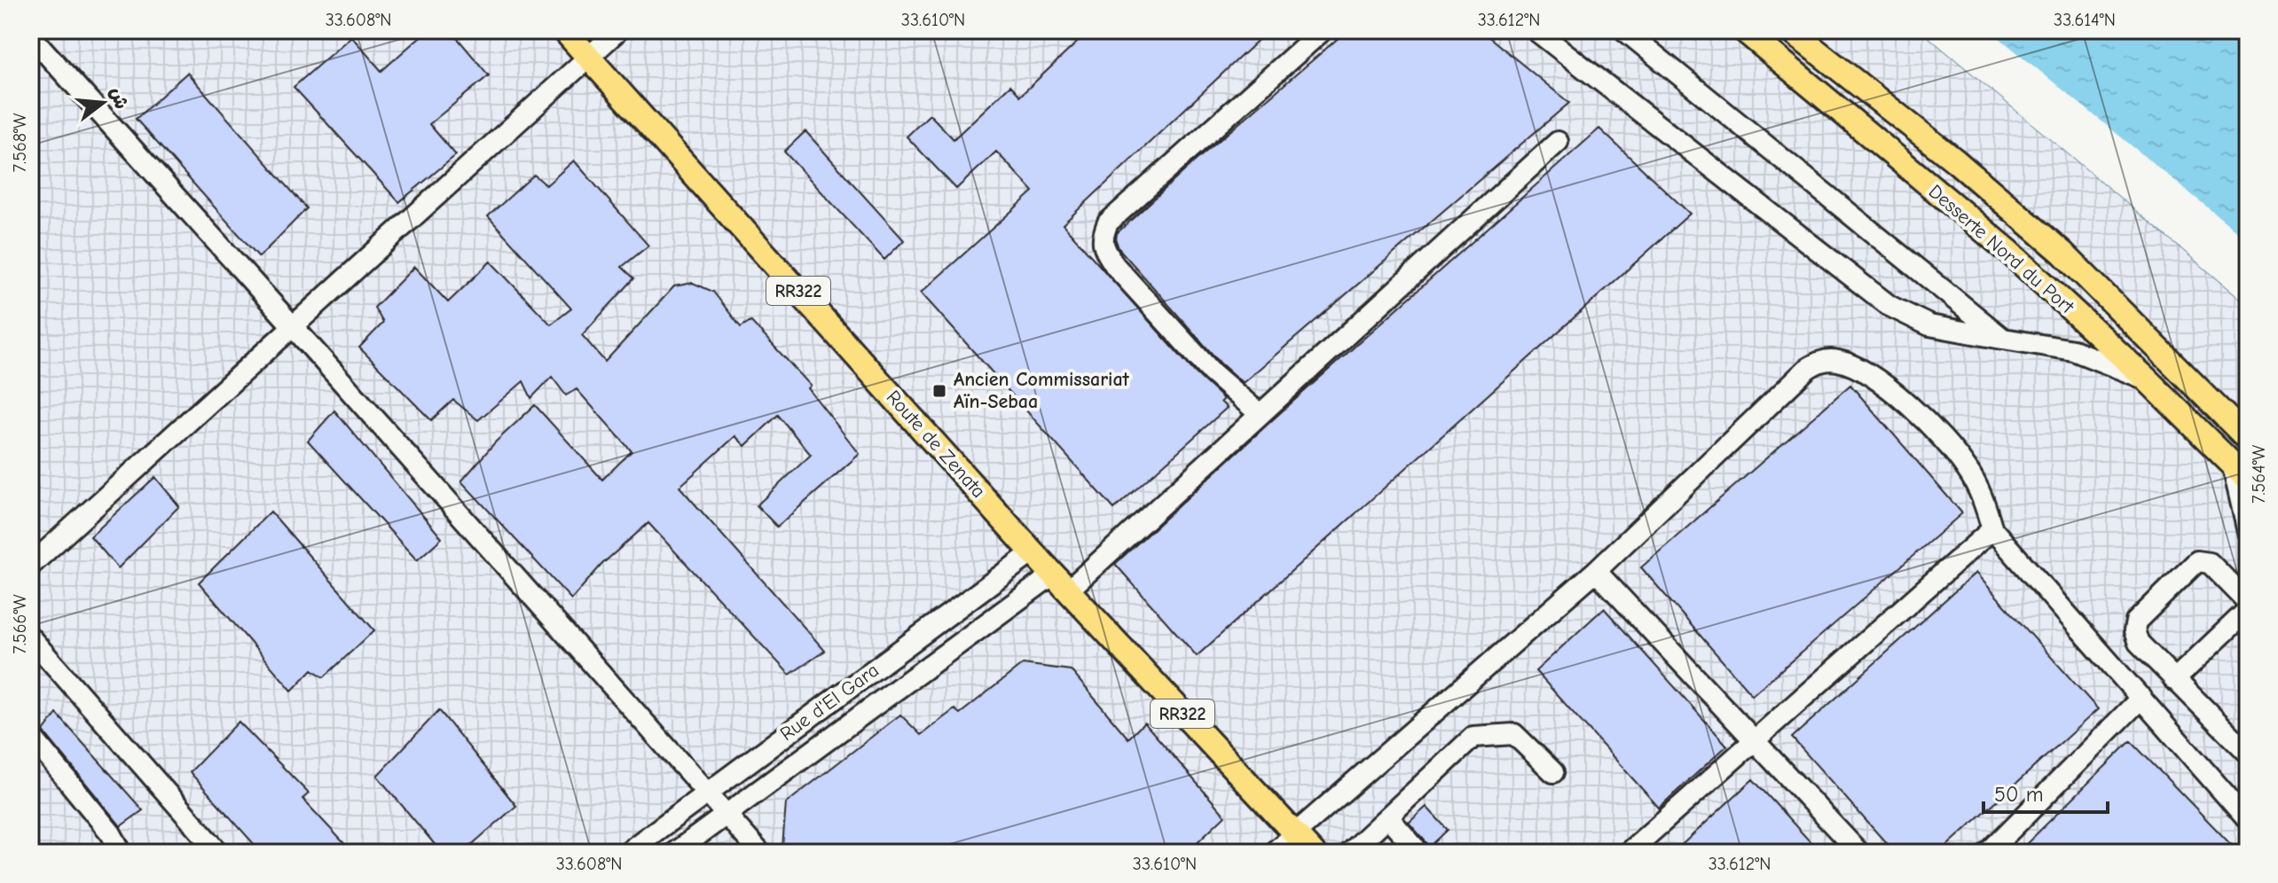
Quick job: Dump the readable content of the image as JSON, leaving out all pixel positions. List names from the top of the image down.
{
  "streets": {
    "main road": ["Desserte Nord du Port", "RR322", "Route de Zenata"],
    "street": ["Rue d'El Gara"]
  },
  "crossings": [
    ["Route de Zenata", "Rue d'El Gara"]
  ],
  "places": {
    "transit": ["Ancien Commissariat Aïn-Sebaa"]
  },
  "scale_bar": "50 m",
  "north": "right",
  "coordinates": [
    "33.608°N",
    "33.610°N",
    "33.612°N",
    "33.614°N",
    "7.568°W",
    "7.564°W",
    "7.566°W"
  ]
}
